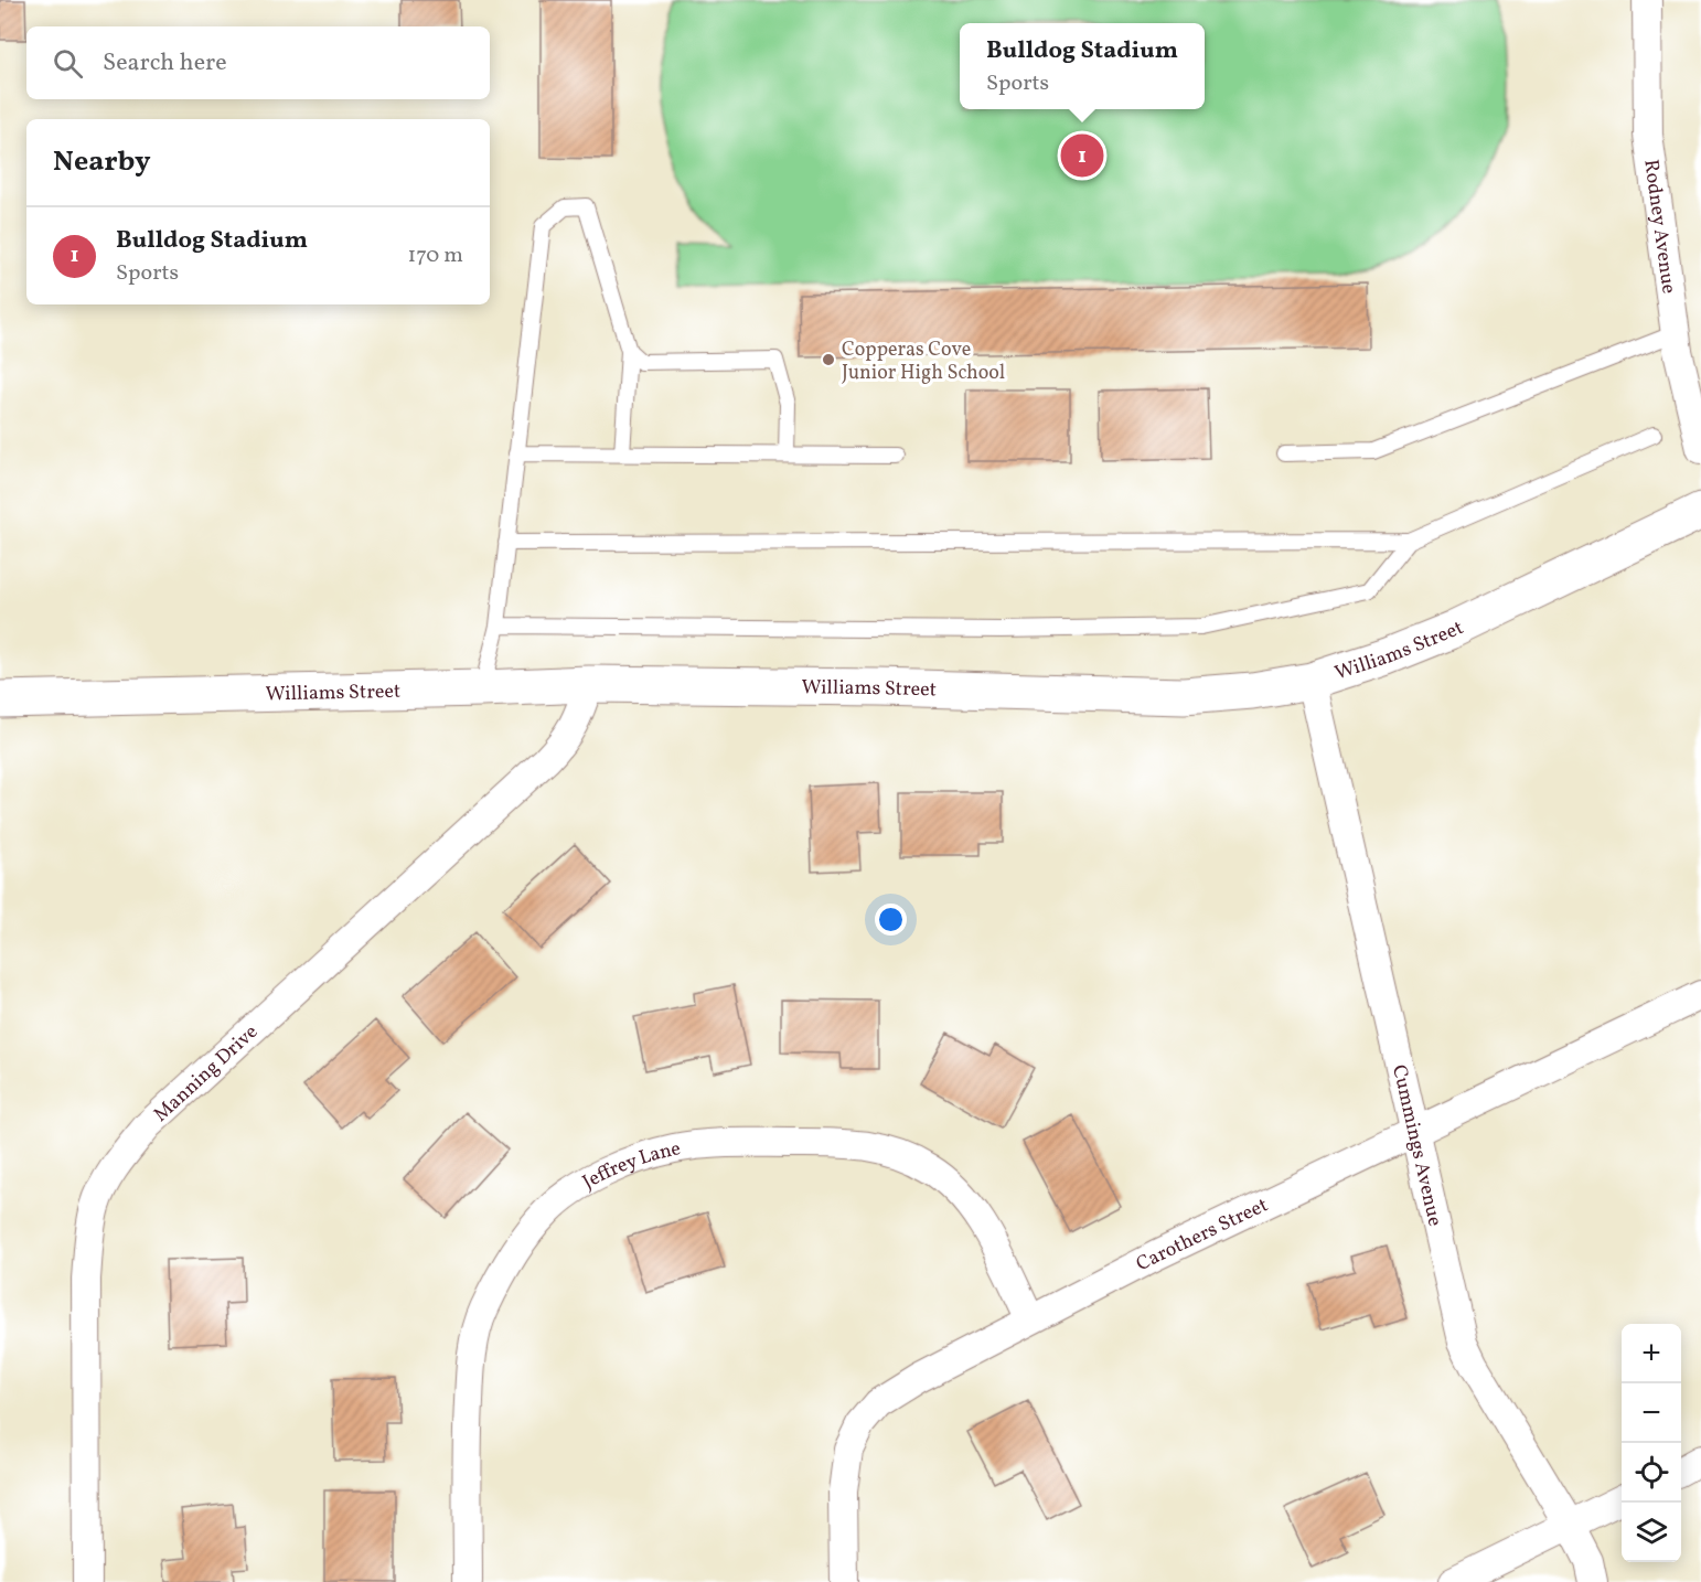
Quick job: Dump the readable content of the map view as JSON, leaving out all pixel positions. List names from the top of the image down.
{
  "streets": {
    "street": [
      "Rodney Avenue",
      "Williams Street",
      "Manning Drive",
      "Cummings Avenue",
      "Jeffrey Lane",
      "Carothers Street"
    ]
  },
  "crossings": [
    ["Williams Street", "Manning Drive"],
    ["Williams Street", "Cummings Avenue"],
    ["Cummings Avenue", "Carothers Street"],
    ["Jeffrey Lane", "Carothers Street"]
  ],
  "places": ["Copperas Cove Junior High School"],
  "page": {
    "popup": ["Bulldog Stadium", "Sports"],
    "search": "Search here",
    "heading": "Nearby",
    "pins": "1",
    "list": [
      {
        "mark": "1",
        "name": "Bulldog Stadium",
        "note": "Sports",
        "value": "170 m"
      }
    ],
    "map_buttons": ["+", "−"]
  }
}
